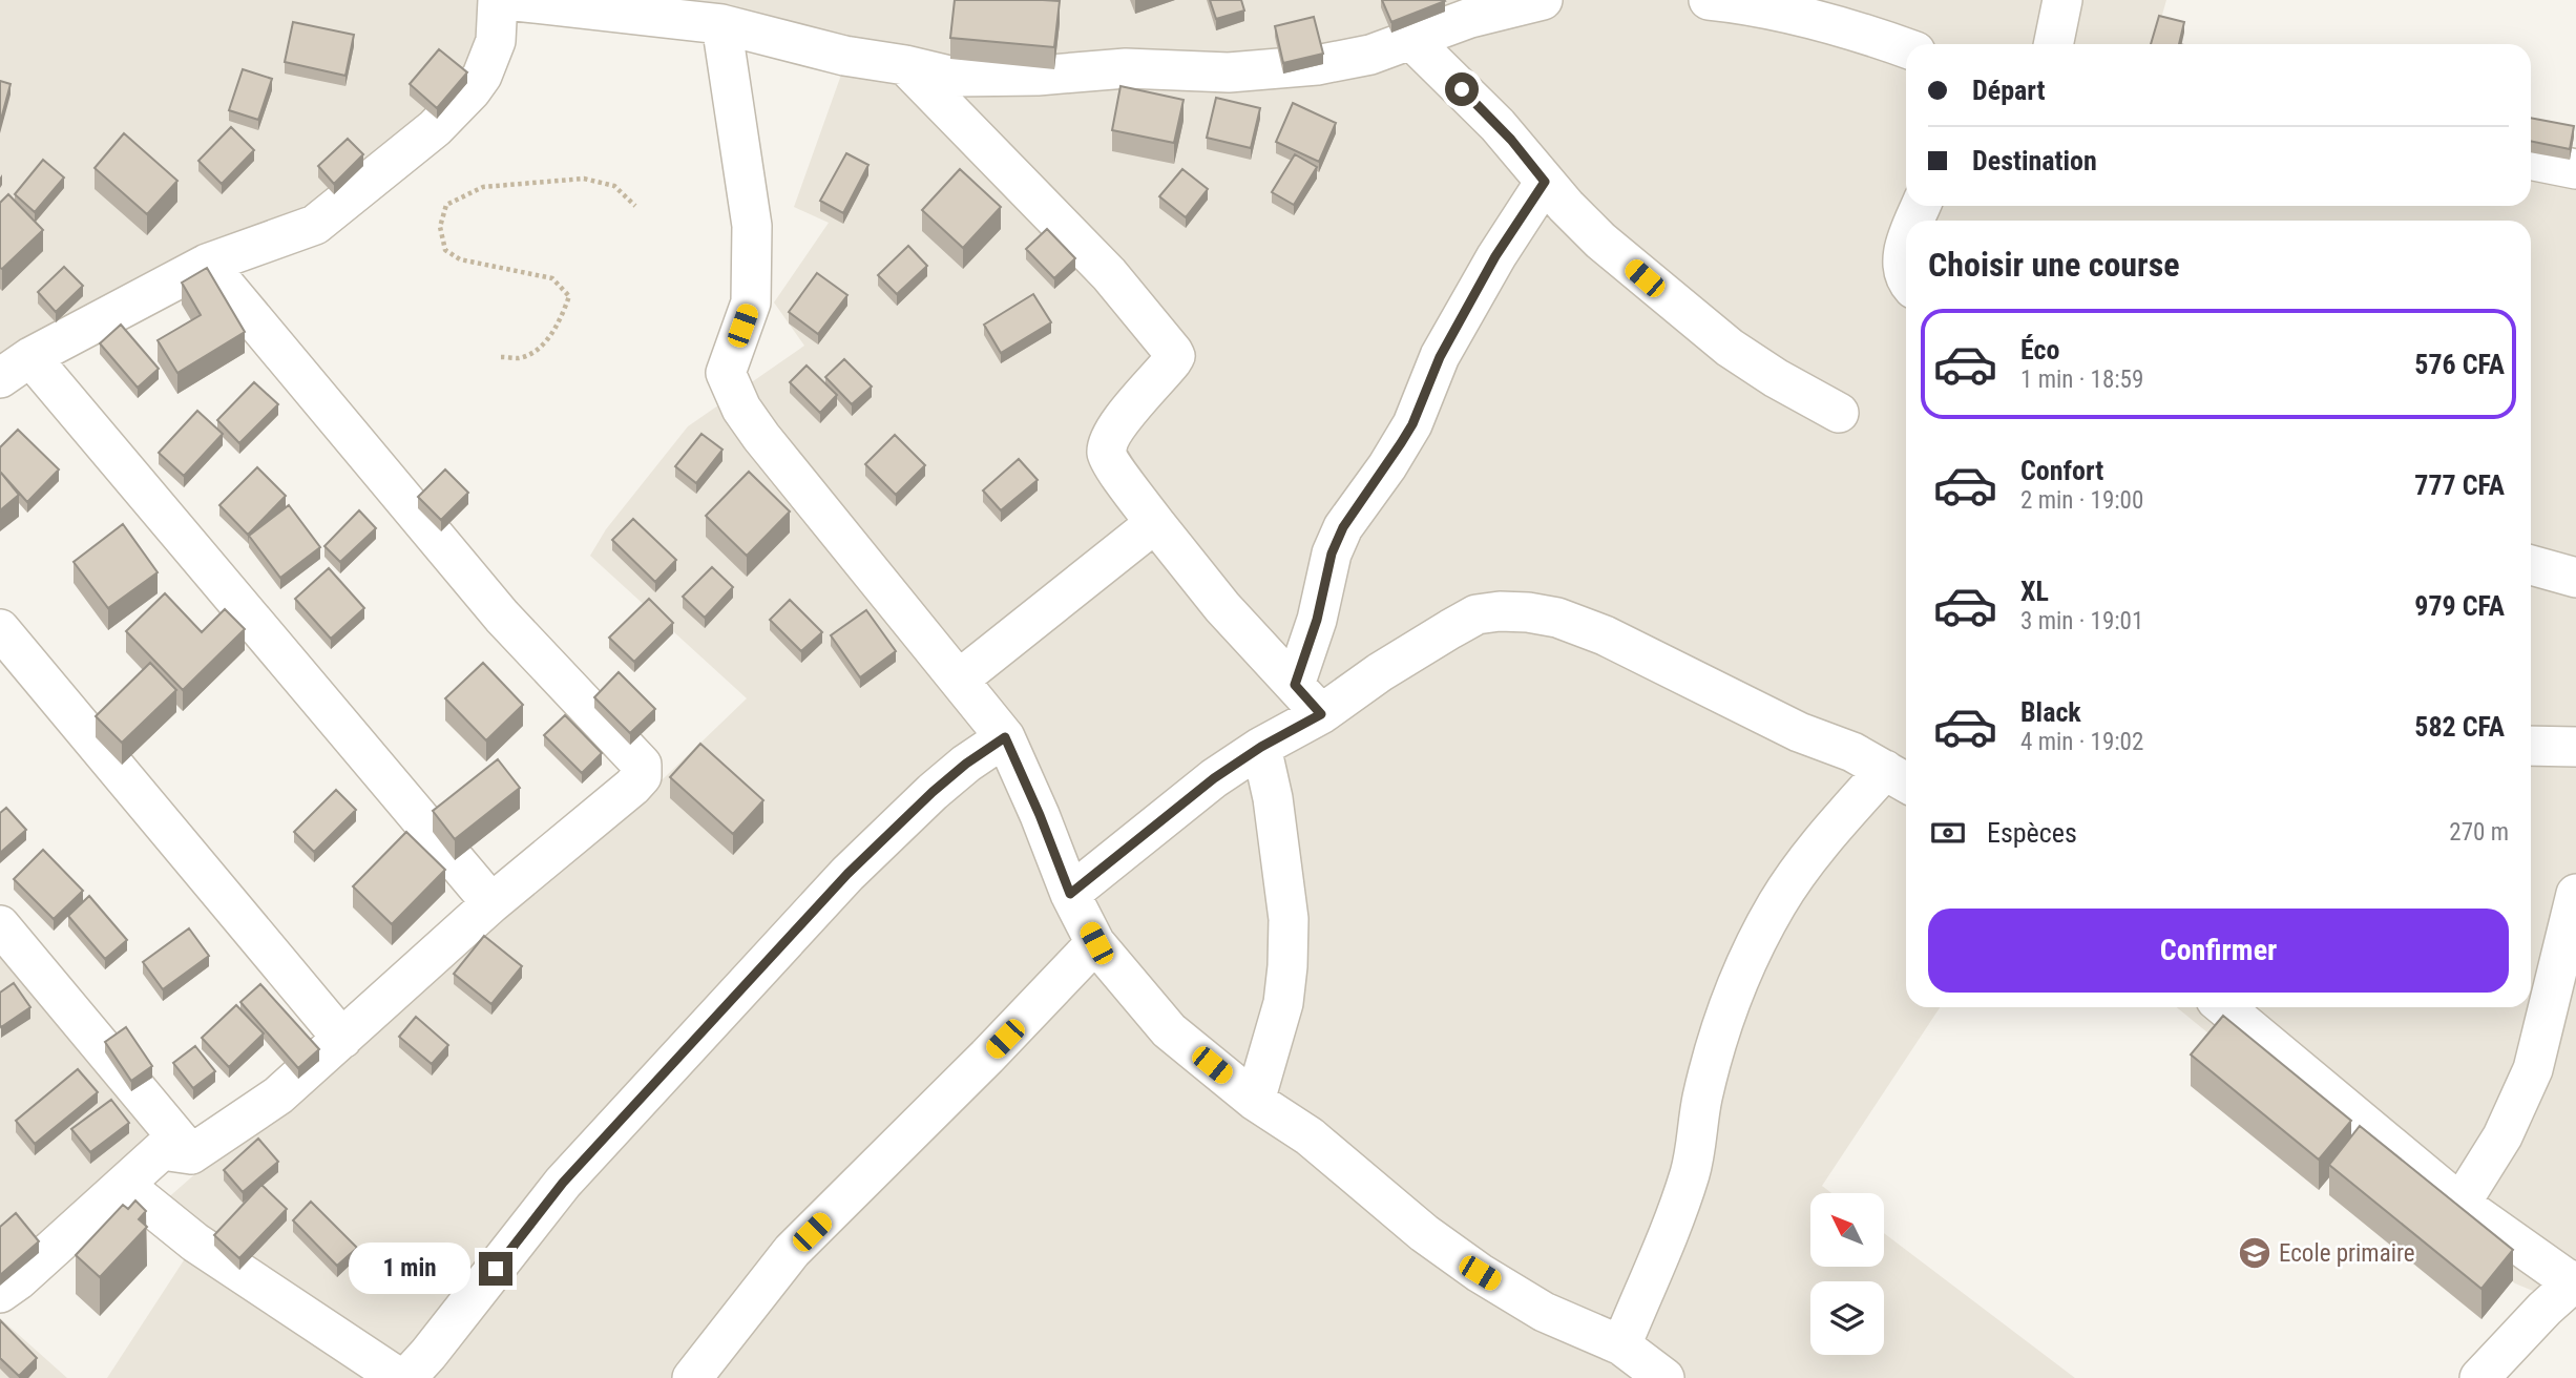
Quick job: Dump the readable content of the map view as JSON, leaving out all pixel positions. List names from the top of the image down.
{
  "places": {
    "school or university": ["Ecole primaire"]
  },
  "north": "top left",
  "page": {
    "banner": ["Départ", "Destination"],
    "heading": "Choisir une course",
    "list": [
      {
        "name": "Éco",
        "note": "1 min · 18:59",
        "value": "576 CFA"
      },
      {
        "name": "Confort",
        "note": "2 min · 19:00",
        "value": "777 CFA"
      },
      {
        "name": "XL",
        "note": "3 min · 19:01",
        "value": "979 CFA"
      },
      {
        "name": "Black",
        "note": "4 min · 19:02",
        "value": "582 CFA"
      }
    ],
    "pay": ["Espèces", "270 m"],
    "buttons": "Confirmer",
    "bubble": "1 min"
  }
}
